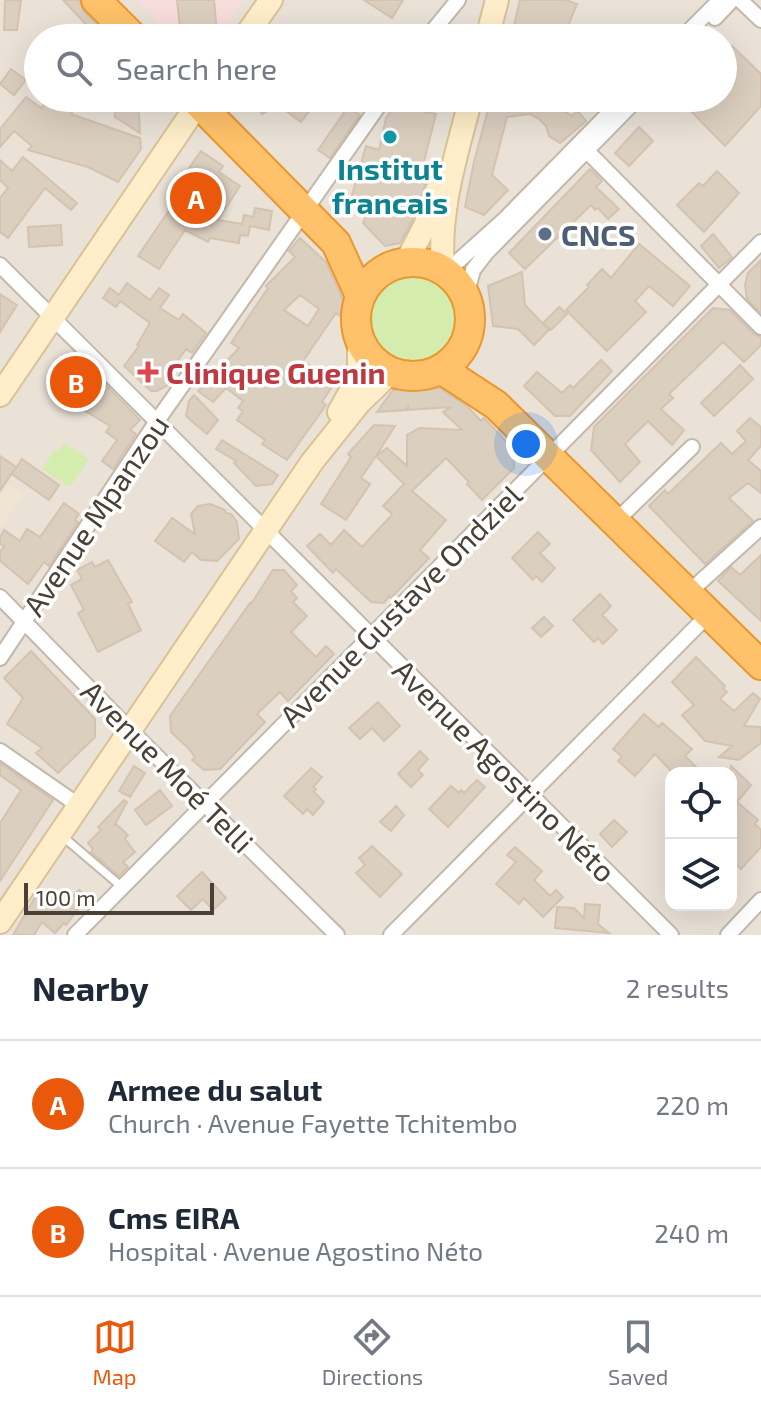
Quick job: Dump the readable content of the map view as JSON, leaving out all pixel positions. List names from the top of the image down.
{
  "streets": {
    "street": [
      "Avenue Mpanzou",
      "Avenue Gustave Ondziel",
      "Avenue Moé Telli",
      "Avenue Agostino Néto"
    ]
  },
  "crossings": [
    ["Avenue Mpanzou", "Avenue Moé Telli"],
    ["Avenue Mpanzou", "Avenue Agostino Néto"],
    ["Avenue Gustave Ondziel", "Avenue Moé Telli"],
    ["Avenue Gustave Ondziel", "Avenue Agostino Néto"]
  ],
  "places": {
    "other": ["Institut francais", "CNCS"],
    "health": ["Clinique Guenin"]
  },
  "scale_bar": "100 m",
  "page": {
    "search": "Search here",
    "pins": ["A", "B"],
    "scale": "100 m",
    "heading": ["Nearby", "2 results"],
    "list": [
      {
        "mark": "A",
        "name": "Armee du salut",
        "note": "Church · Avenue Fayette Tchitembo",
        "value": "220 m"
      },
      {
        "mark": "B",
        "name": "Cms EIRA",
        "note": "Hospital · Avenue Agostino Néto",
        "value": "240 m"
      }
    ],
    "nav": ["Map", "Directions", "Saved"]
  }
}
